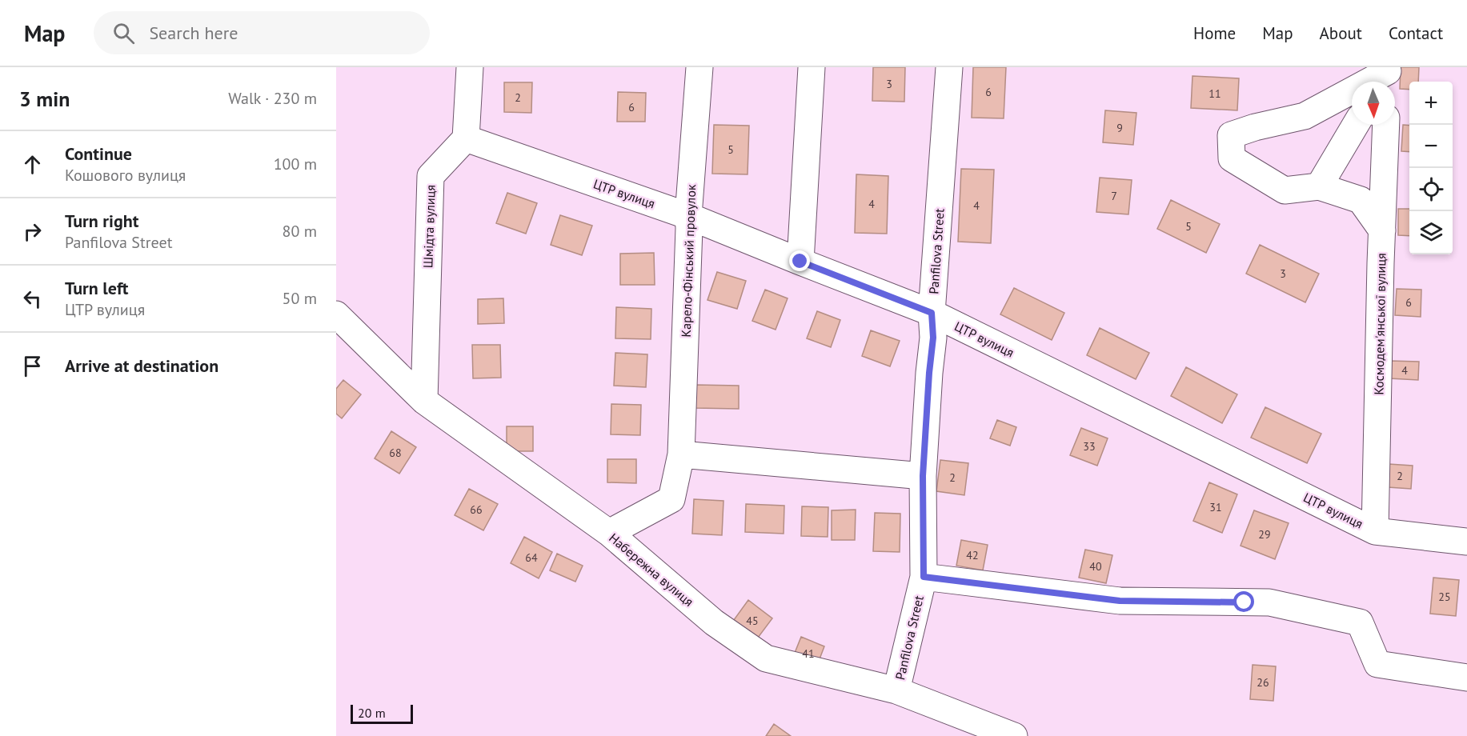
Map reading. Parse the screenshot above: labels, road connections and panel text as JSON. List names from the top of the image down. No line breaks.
{"streets":{"street":["ЦТР вулиця","Шмідта вулиця","Panfilova Street","Карело-Фінський провулок","Космодем'янської вулиця","Набережна вулиця"]},"crossings":[["ЦТР вулиця","Шмідта вулиця"],["ЦТР вулиця","Panfilova Street"],["ЦТР вулиця","Карело-Фінський провулок"],["ЦТР вулиця","Космодем'янської вулиця"],["Шмідта вулиця","Набережна вулиця"],["Panfilova Street","Набережна вулиця"],["Карело-Фінський провулок","Набережна вулиця"]],"house_numbers":["3","6","11","2","6","9","5","7","4","4","5","3","6","4","33","68","2","2","31","66","29","42","64","40","25","45","41","26"],"scale_bar":"20 m","north":"bottom","page":{"header":"Map","search":"Search here","nav":["Home","Map","About","Contact"],"heading":["3 min","Walk · 230 m"],"map_buttons":["+","−"],"list":[["Continue","Кошового вулиця","100 m"],["Turn right","Panfilova Street","80 m"],["Turn left","ЦТР вулиця","50 m"],"Arrive at destination"],"scale":"20 m"}}
